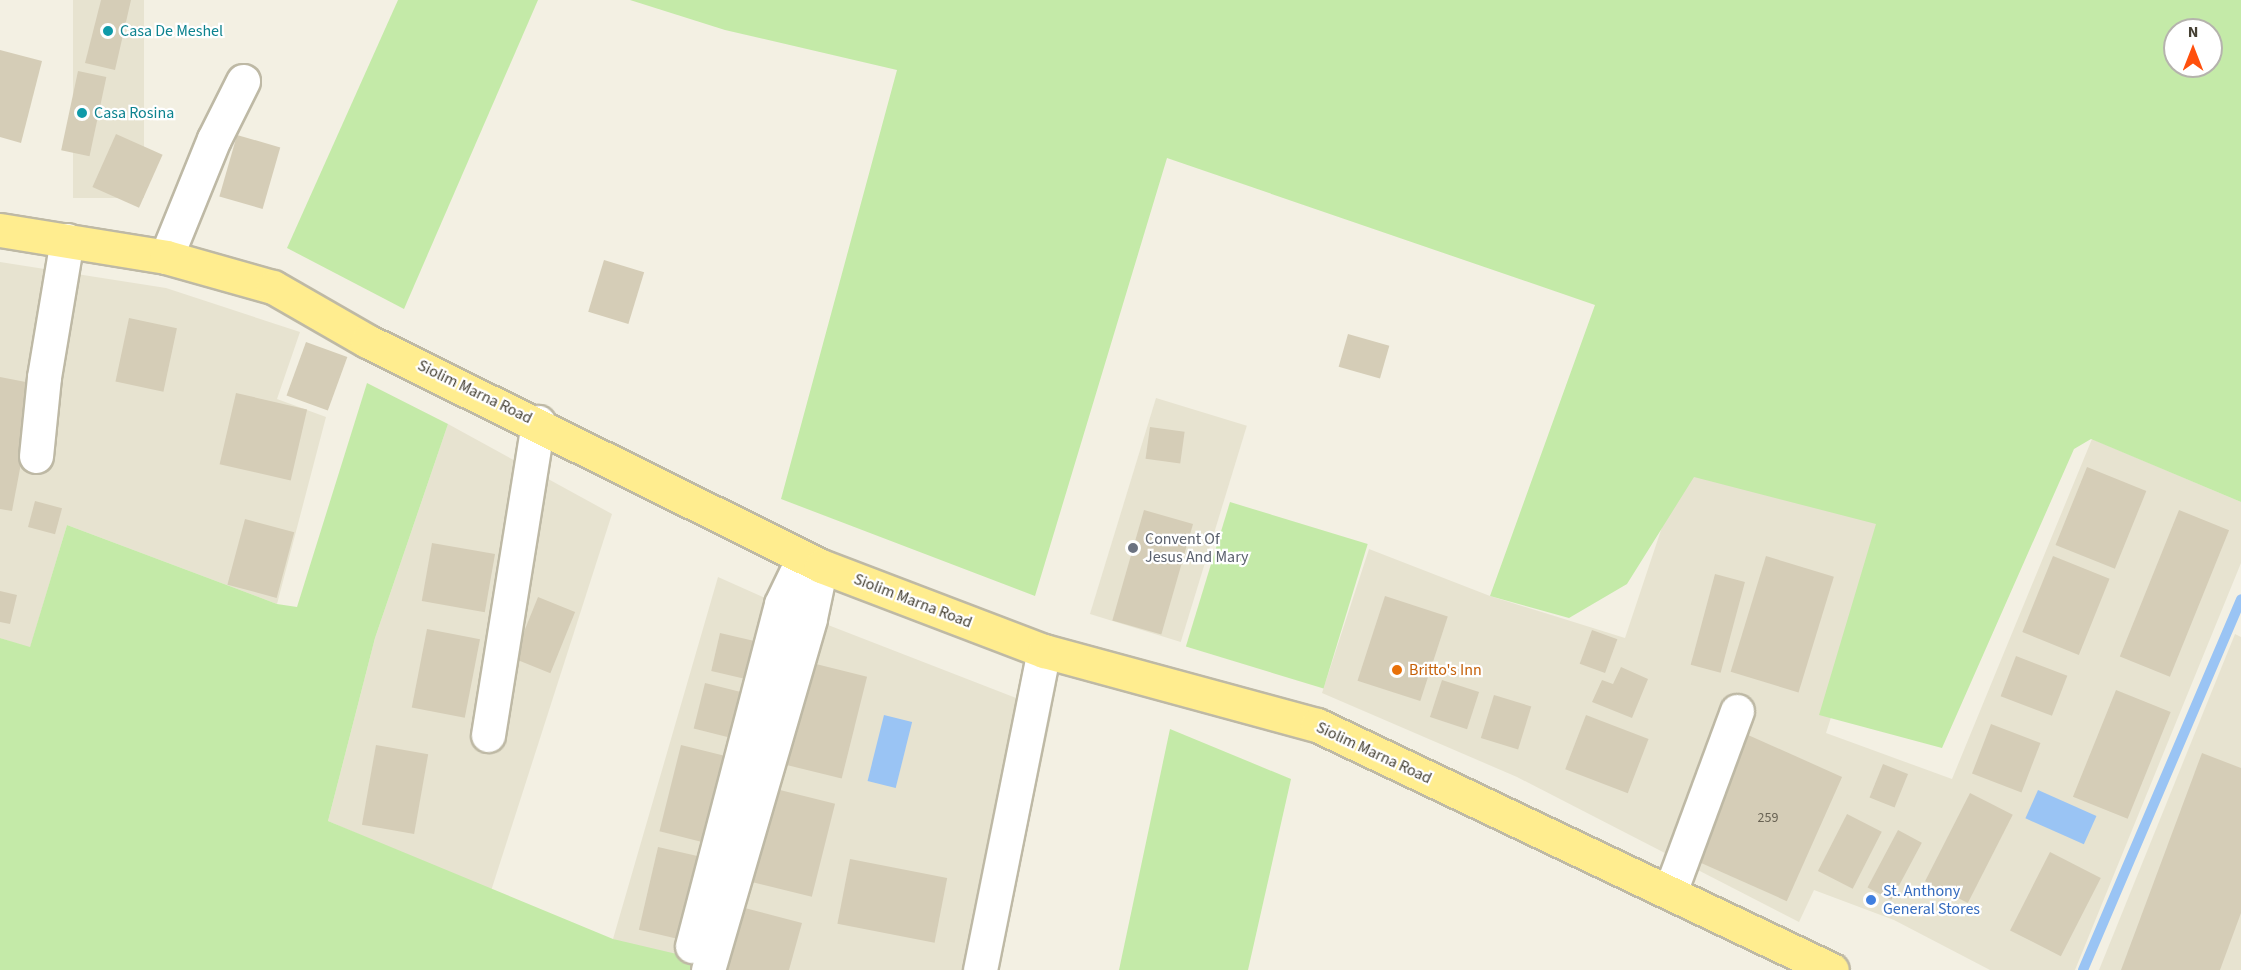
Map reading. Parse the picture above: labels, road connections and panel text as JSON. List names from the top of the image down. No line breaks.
{"streets":{"main road":["Siolim Marna Road"]},"places":["Casa De Meshel","Casa Rosina","Convent Of Jesus And Mary","Britto's Inn","St. Anthony General Stores"],"house_numbers":["259"],"north":"top"}
